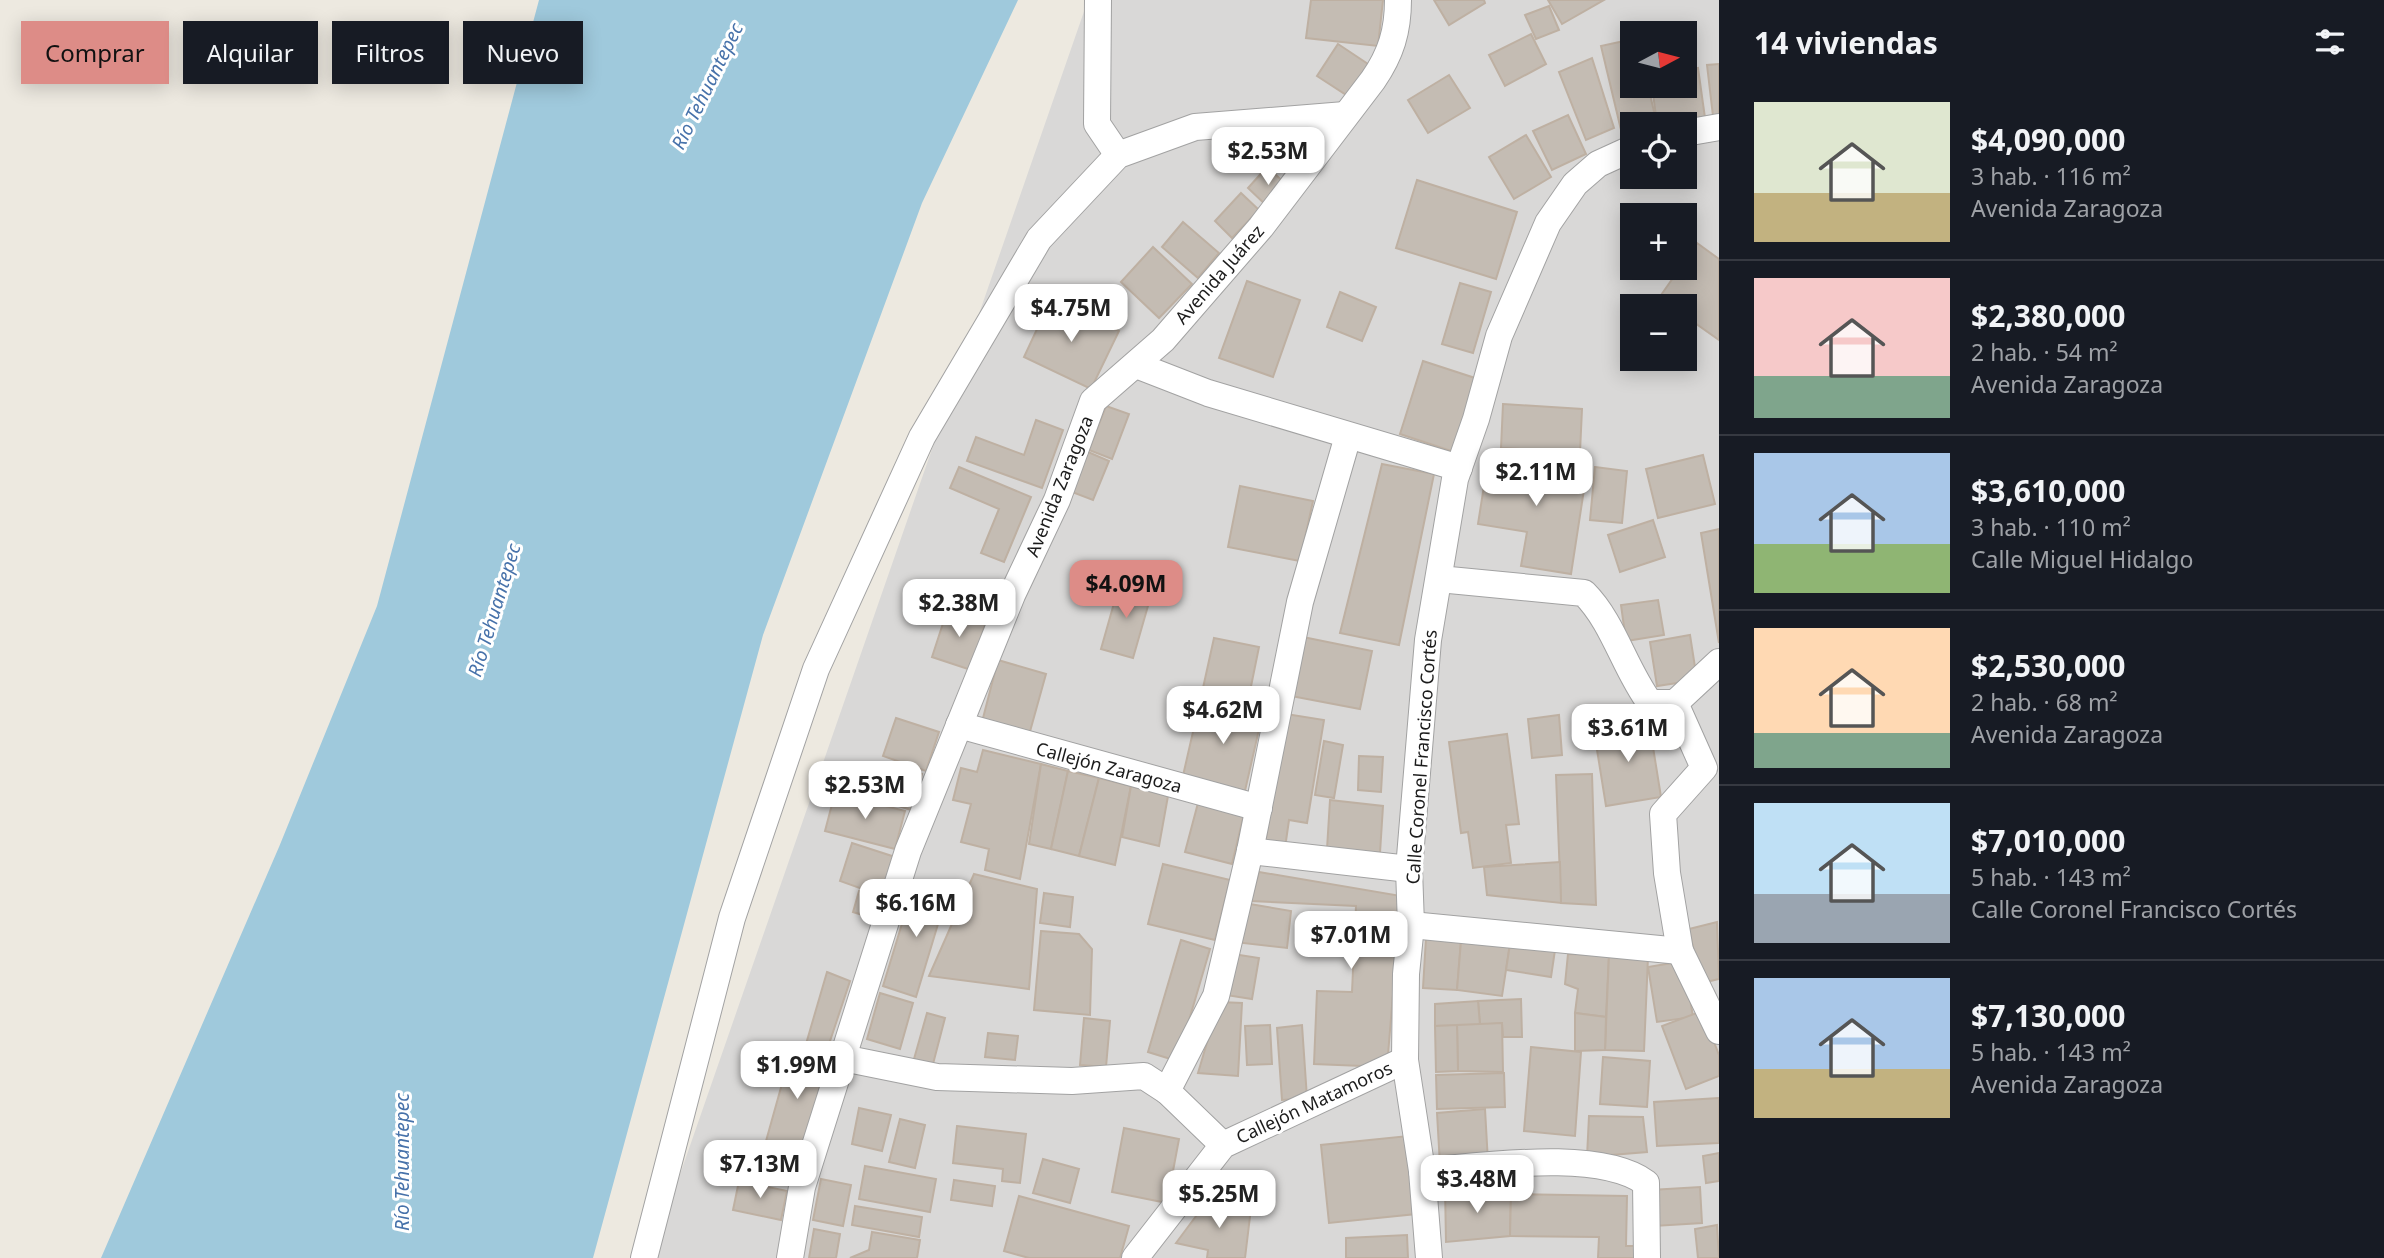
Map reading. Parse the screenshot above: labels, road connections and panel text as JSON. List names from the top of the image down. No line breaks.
{"streets":{"street":["Avenida Juárez","Avenida Zaragoza","Calle Coronel Francisco Cortés","Callejón Zaragoza","Callejón Matamoros"]},"crossings":[["Avenida Juárez","Avenida Zaragoza"],["Avenida Zaragoza","Callejón Zaragoza"],["Calle Coronel Francisco Cortés","Callejón Matamoros"]],"water":["Río Tehuantepec"],"north":"right","page":{"heading":"14 viviendas","map_buttons":["+","−"],"chip":["Comprar","Alquilar","Filtros","Nuevo"],"list":[{"name":"$4,090,000","note":"3 hab. · 116 m² · Avenida Zaragoza"},{"name":"$2,380,000","note":"2 hab. · 54 m² · Avenida Zaragoza"},{"name":"$3,610,000","note":"3 hab. · 110 m² · Calle Miguel Hidalgo"},{"name":"$2,530,000","note":"2 hab. · 68 m² · Avenida Zaragoza"},{"name":"$7,010,000","note":"5 hab. · 143 m² · Calle Coronel Francisco Cortés"},{"name":"$7,130,000","note":"5 hab. · 143 m² · Avenida Zaragoza"}],"price":["$2.53M","$4.75M","$2.11M","$4.09M","$2.38M","$4.62M","$3.61M","$2.53M","$6.16M","$7.01M","$1.99M","$7.13M","$3.48M","$5.25M"]}}
